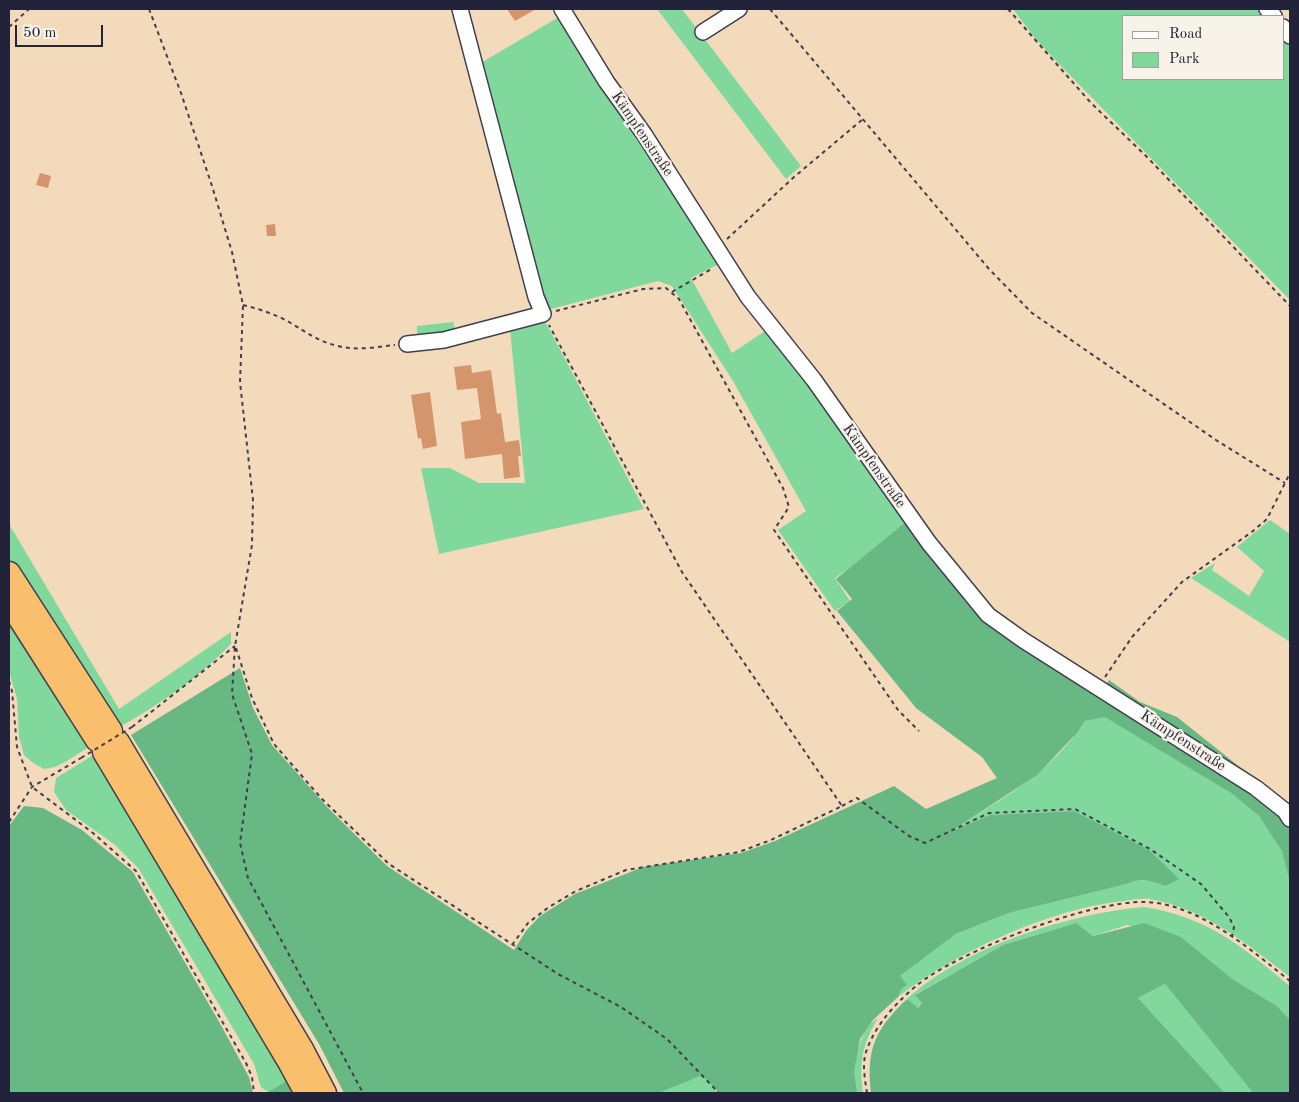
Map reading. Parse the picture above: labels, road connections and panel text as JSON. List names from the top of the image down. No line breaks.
{"streets":{"street":["Kämpfenstraße"]},"legend":["Road","Park"],"scale_bar":"50 m"}
